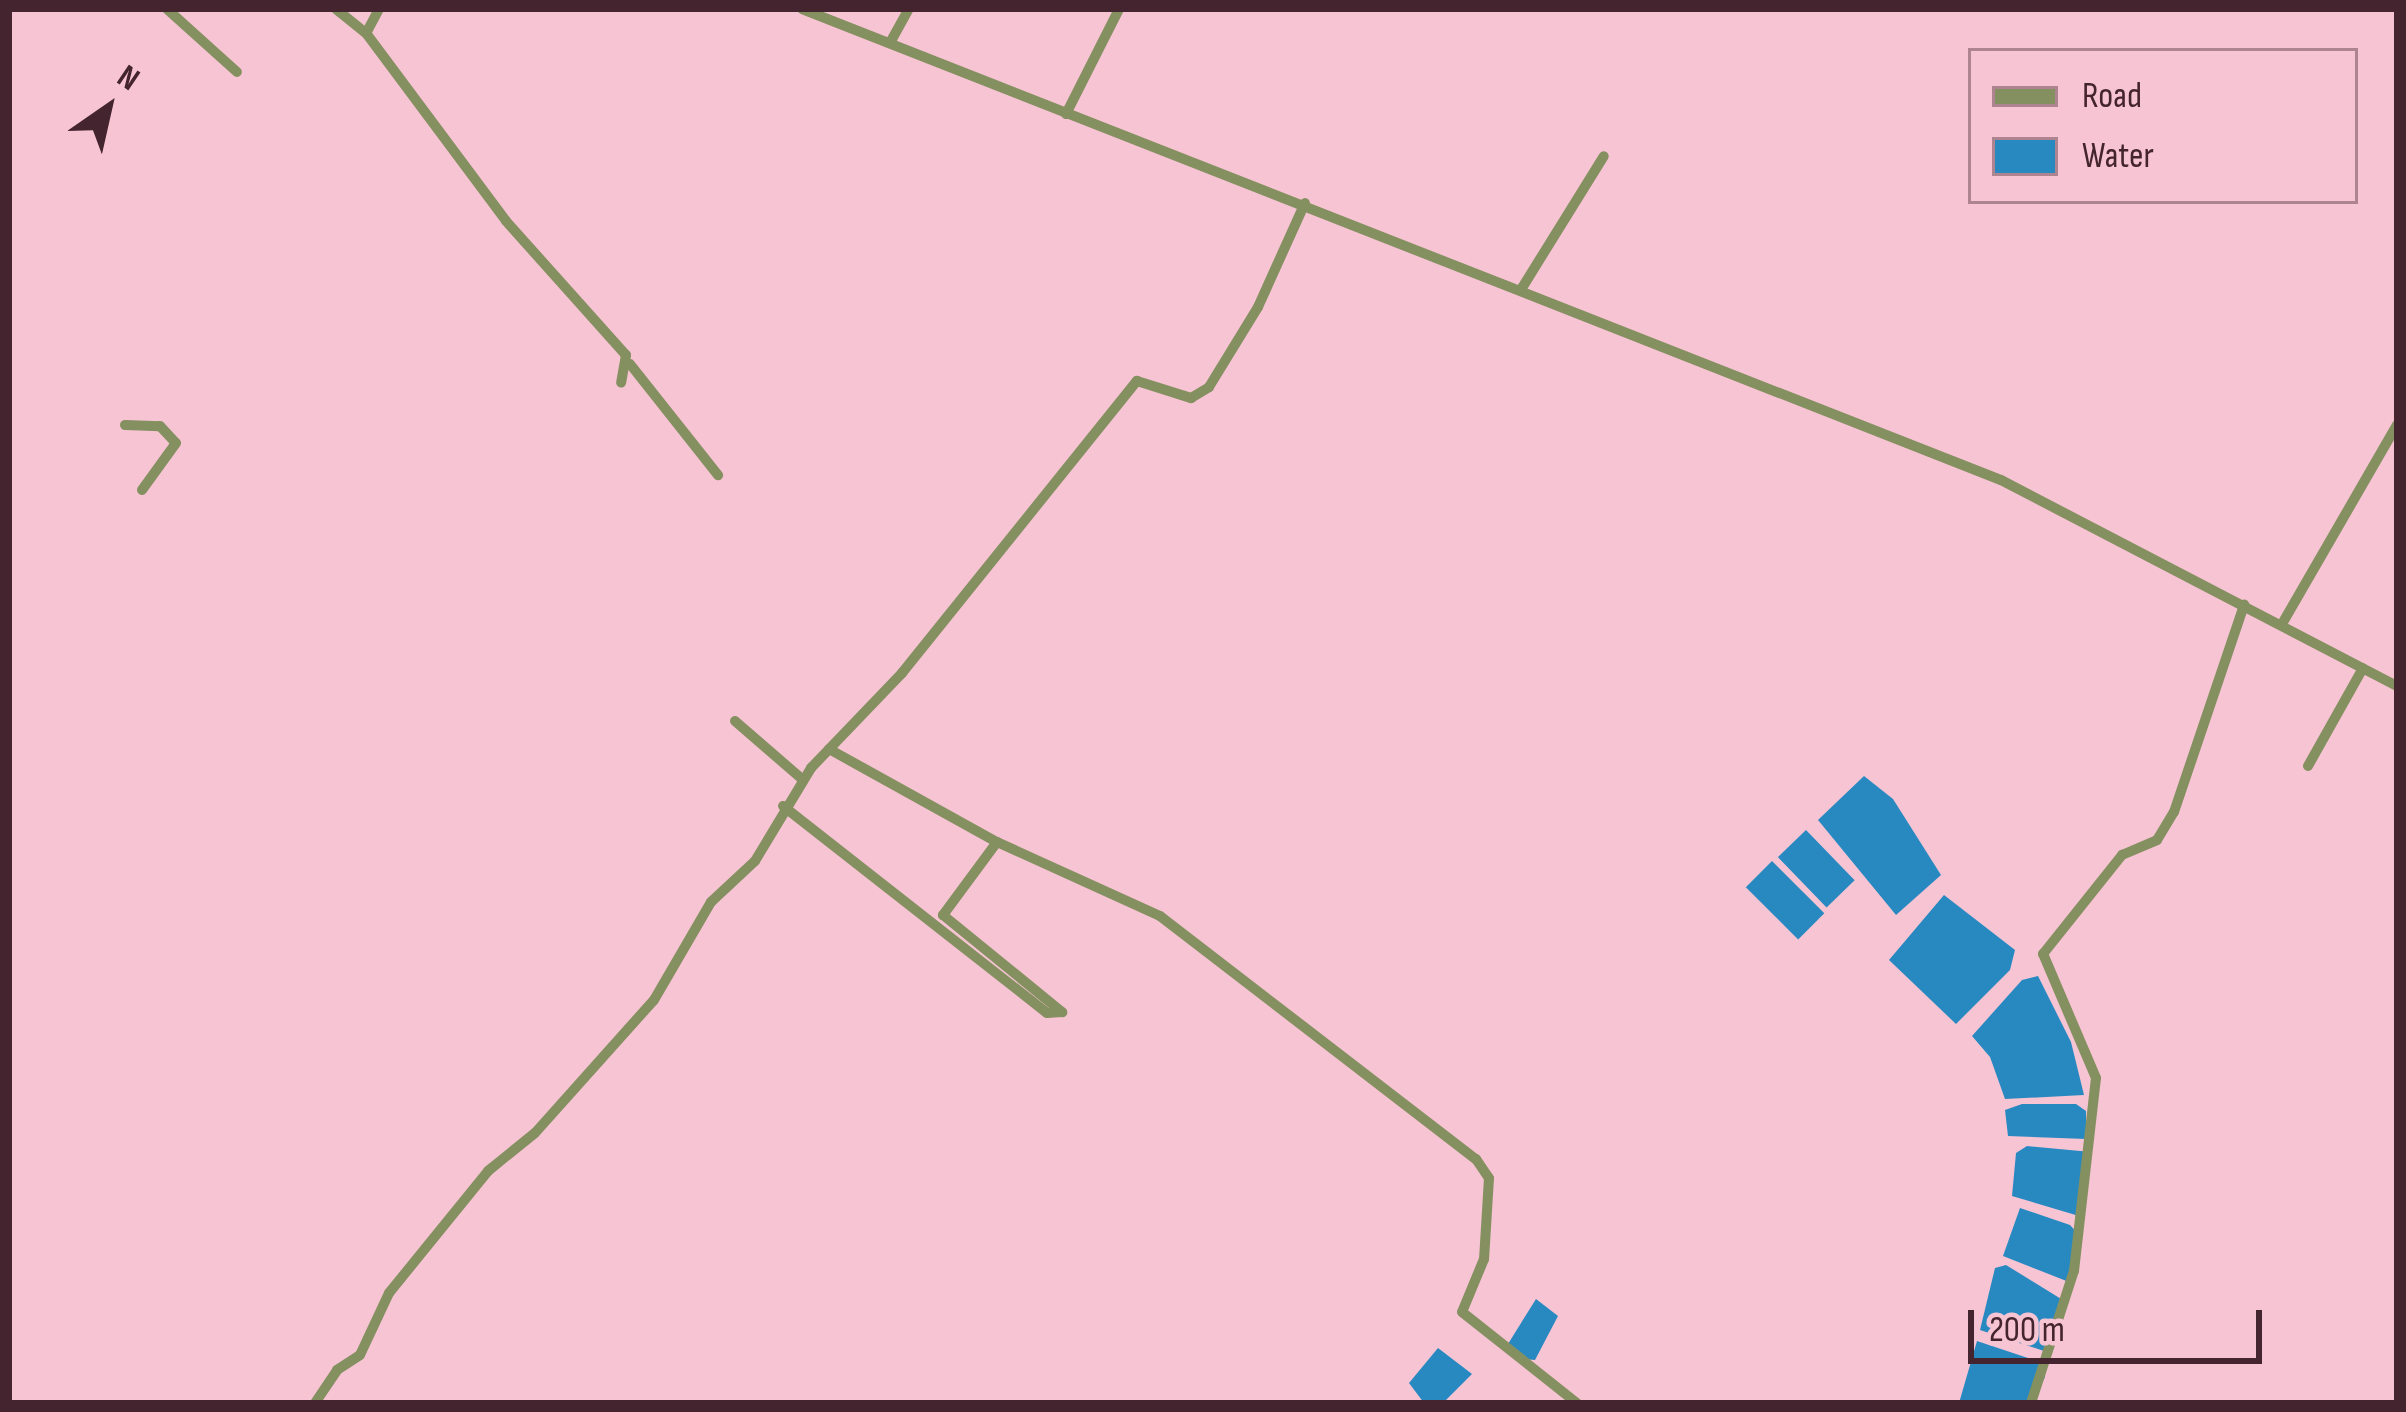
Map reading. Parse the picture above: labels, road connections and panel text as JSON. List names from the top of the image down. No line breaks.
{"legend":["Road","Water"],"scale_bar":"200 m","north":"top right"}
